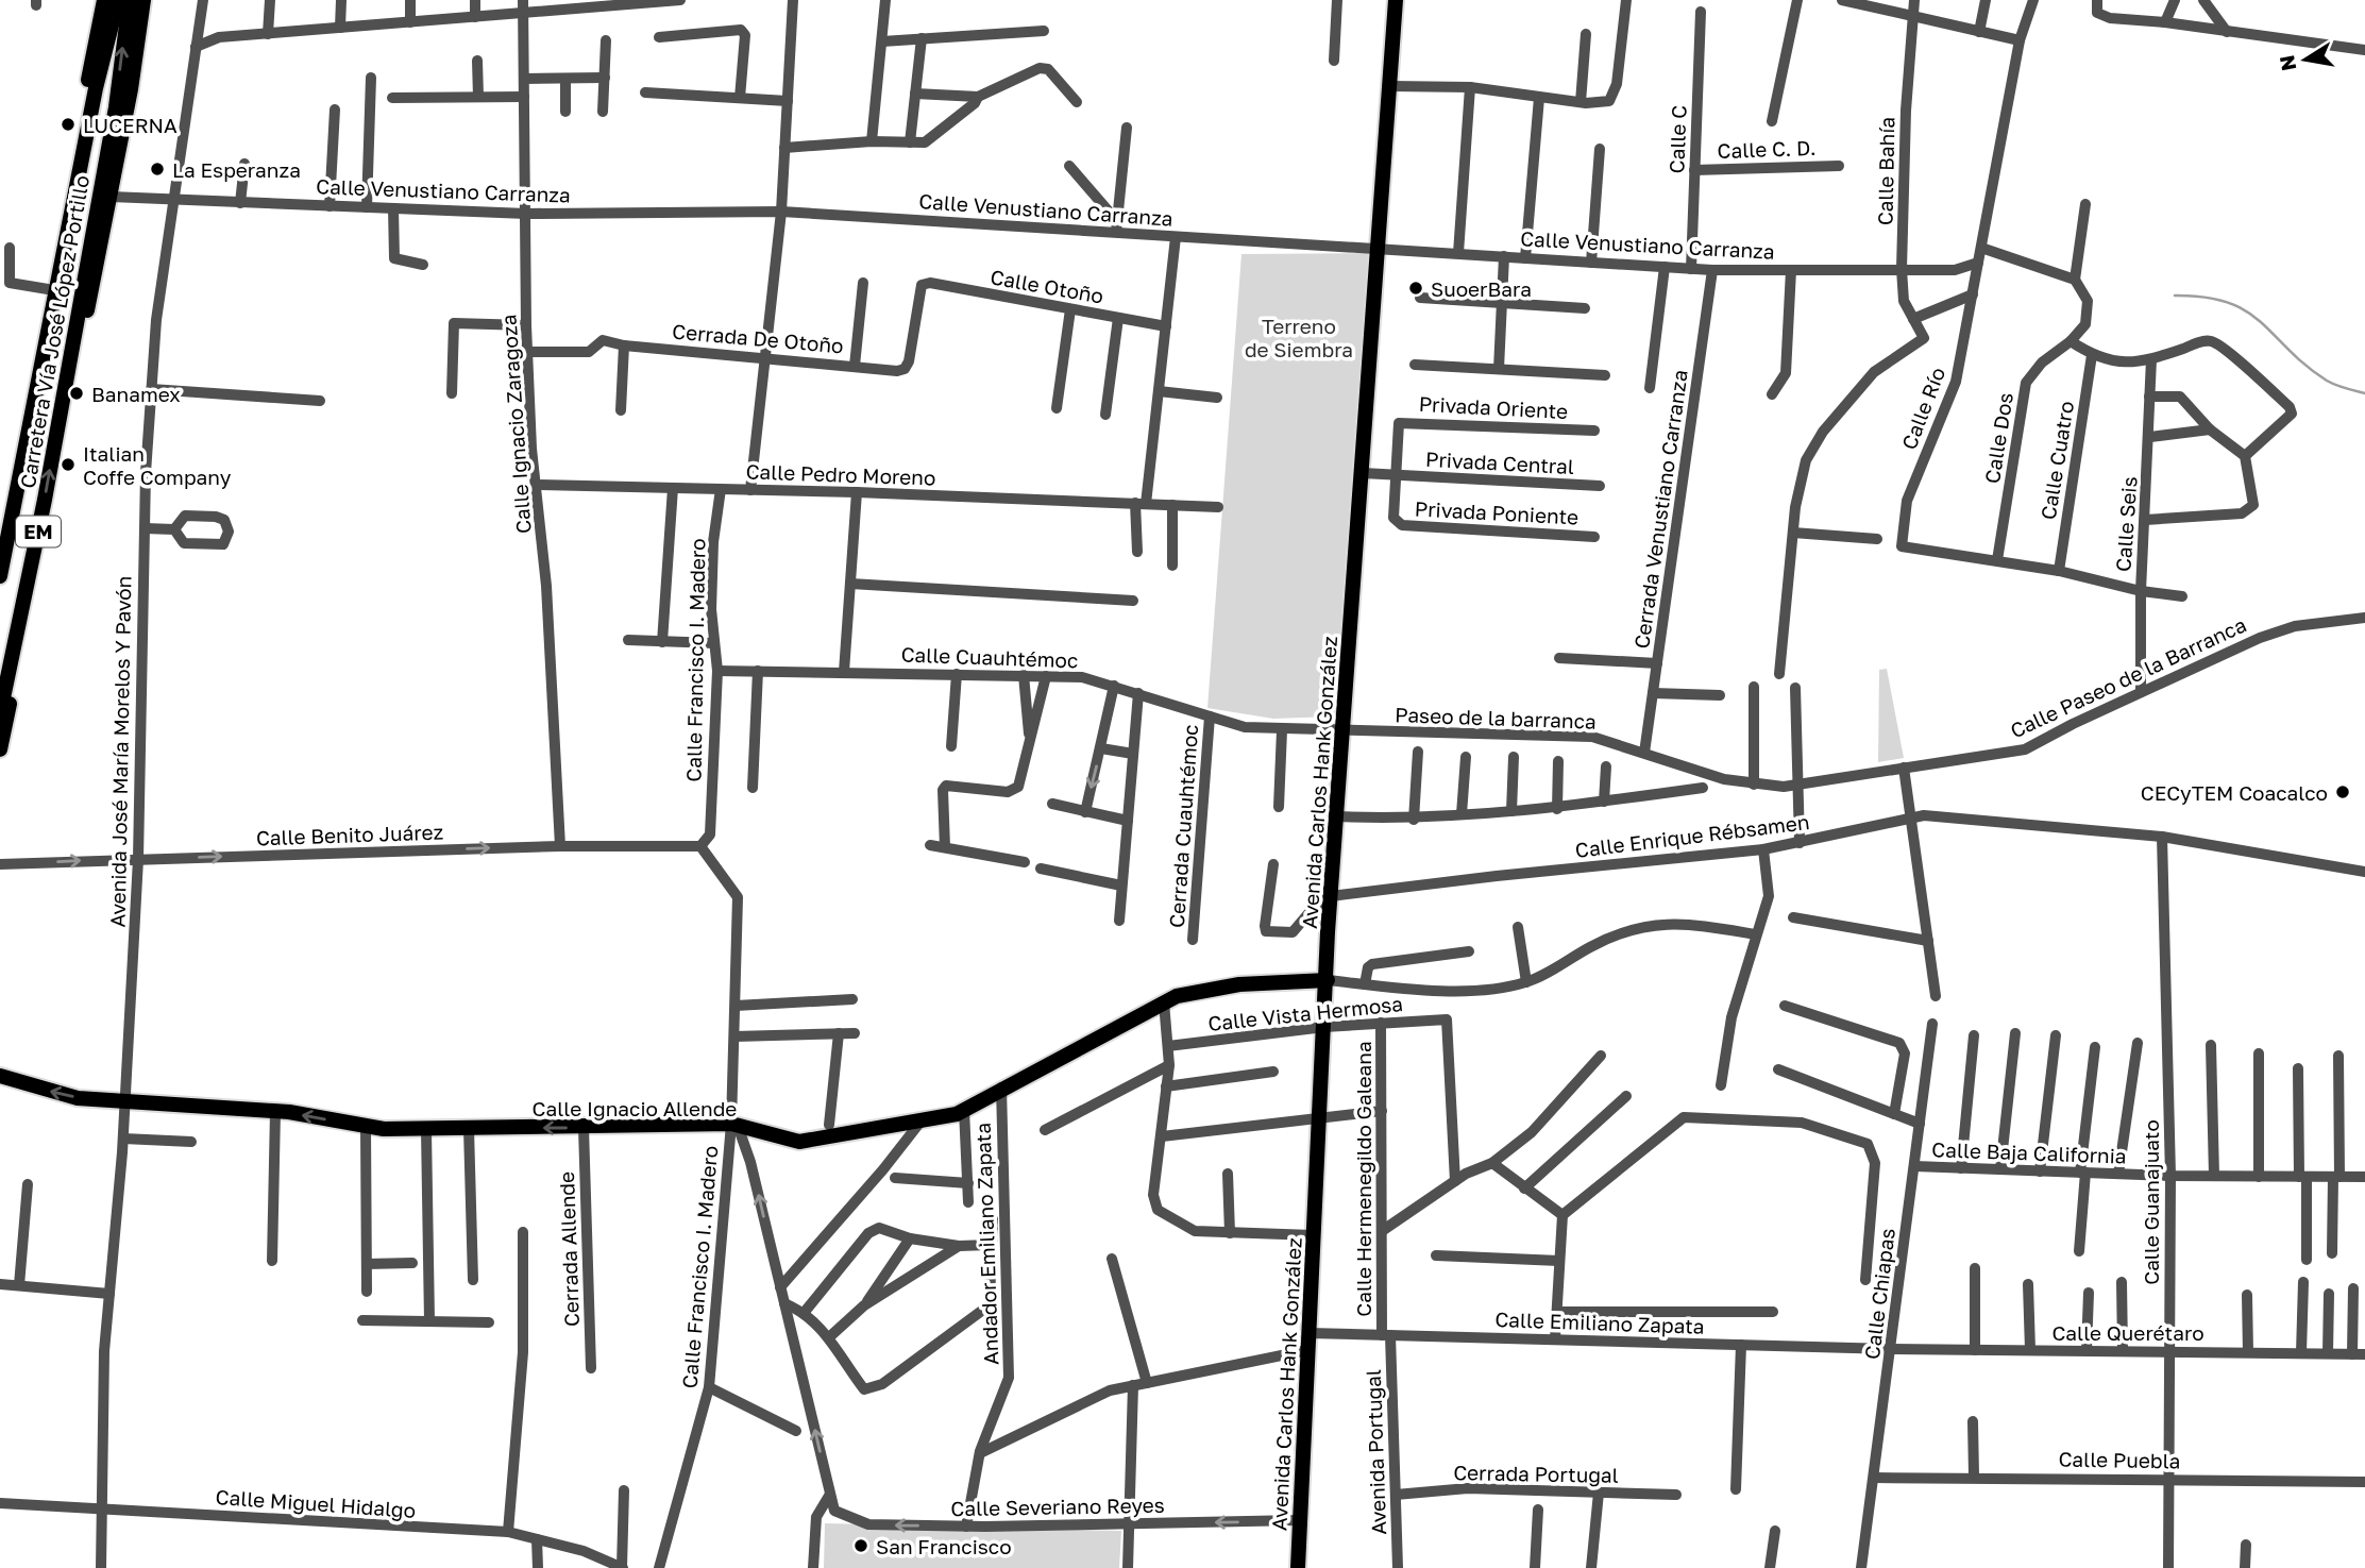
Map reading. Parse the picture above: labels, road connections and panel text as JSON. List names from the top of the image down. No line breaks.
{"streets":{"main road":["Carretera Vía José López Portillo","EM","Avenida Carlos Hank González","Calle Ignacio Allende"],"street":["Calle C","Calle C. D.","Calle Bahía","Calle Venustiano Carranza","Calle Otoño","Cerrada De Otoño","Privada Oriente","Calle Río","Calle Ignacio Zaragoza","Calle Dos","Calle Cuatro","Privada Central","Calle Pedro Moreno","Cerrada Venustiano Carranza","Privada Poniente","Calle Seis","Calle Cuauhtémoc","Calle Francisco I. Madero","Calle Paseo de la Barranca","Paseo de la barranca","Avenida José María Morelos Y Pavón","Cerrada Cuauhtémoc","Calle Benito Juárez","Calle Enrique Rébsamen","Calle Vista Hermosa","Calle Baja California","Calle Hermenegildo Galeana","Calle Guanajuato","Andador Emiliano Zapata","Cerrada Allende","Calle Chiapas","Calle Emiliano Zapata","Calle Querétaro","Avenida Portugal","Calle Puebla","Cerrada Portugal","Calle Miguel Hidalgo","Calle Severiano Reyes"]},"crossings":[["Calle C","Calle C. D."],["Calle C","Calle Venustiano Carranza"],["Calle Bahía","Calle Venustiano Carranza"],["Calle Venustiano Carranza","Calle Río"],["Calle Venustiano Carranza","Calle Ignacio Zaragoza"],["Calle Venustiano Carranza","Cerrada Venustiano Carranza"],["Calle Venustiano Carranza","Avenida José María Morelos Y Pavón"],["Calle Venustiano Carranza","Avenida Carlos Hank González"],["Calle Otoño","Cerrada De Otoño"],["Cerrada De Otoño","Calle Ignacio Zaragoza"],["Privada Oriente","Privada Central"],["Calle Río","Calle Dos"],["Calle Río","Calle Cuatro"],["Calle Río","Calle Seis"],["Calle Ignacio Zaragoza","Calle Pedro Moreno"],["Calle Ignacio Zaragoza","Calle Benito Juárez"],["Privada Central","Privada Poniente"],["Privada Central","Avenida Carlos Hank González"],["Calle Pedro Moreno","Calle Francisco I. Madero"],["Cerrada Venustiano Carranza","Calle Paseo de la Barranca"],["Cerrada Venustiano Carranza","Paseo de la barranca"],["Calle Seis","Calle Paseo de la Barranca"],["Calle Cuauhtémoc","Calle Francisco I. Madero"],["Calle Cuauhtémoc","Paseo de la barranca"],["Calle Cuauhtémoc","Avenida Carlos Hank González"],["Calle Cuauhtémoc","Cerrada Cuauhtémoc"],["Calle Francisco I. Madero","Calle Benito Juárez"],["Calle Francisco I. Madero","Calle Ignacio Allende"],["Calle Paseo de la Barranca","Paseo de la barranca"],["Paseo de la barranca","Avenida Carlos Hank González"],["Avenida José María Morelos Y Pavón","Calle Benito Juárez"],["Avenida José María Morelos Y Pavón","Calle Ignacio Allende"],["Avenida José María Morelos Y Pavón","Calle Miguel Hidalgo"],["Avenida Carlos Hank González","Calle Enrique Rébsamen"],["Avenida Carlos Hank González","Calle Vista Hermosa"],["Avenida Carlos Hank González","Calle Ignacio Allende"],["Avenida Carlos Hank González","Calle Emiliano Zapata"],["Avenida Carlos Hank González","Calle Severiano Reyes"],["Calle Enrique Rébsamen","Calle Guanajuato"],["Calle Vista Hermosa","Calle Hermenegildo Galeana"],["Calle Ignacio Allende","Andador Emiliano Zapata"],["Calle Ignacio Allende","Cerrada Allende"],["Calle Baja California","Calle Guanajuato"],["Calle Baja California","Calle Chiapas"],["Calle Hermenegildo Galeana","Calle Emiliano Zapata"],["Calle Hermenegildo Galeana","Avenida Portugal"],["Calle Guanajuato","Calle Querétaro"],["Calle Guanajuato","Calle Puebla"],["Andador Emiliano Zapata","Calle Severiano Reyes"],["Calle Chiapas","Calle Emiliano Zapata"],["Calle Chiapas","Calle Querétaro"],["Calle Chiapas","Calle Puebla"],["Calle Emiliano Zapata","Calle Querétaro"],["Calle Emiliano Zapata","Avenida Portugal"],["Avenida Portugal","Cerrada Portugal"]],"one_way":["Calle Benito Juárez","Calle Severiano Reyes"],"parks":["Terreno de Siembra"],"places":["LUCERNA","La Esperanza","SuoerBara","Banamex","Italian Coffe Company","CECyTEM Coacalco","San Francisco"],"north":"left"}
